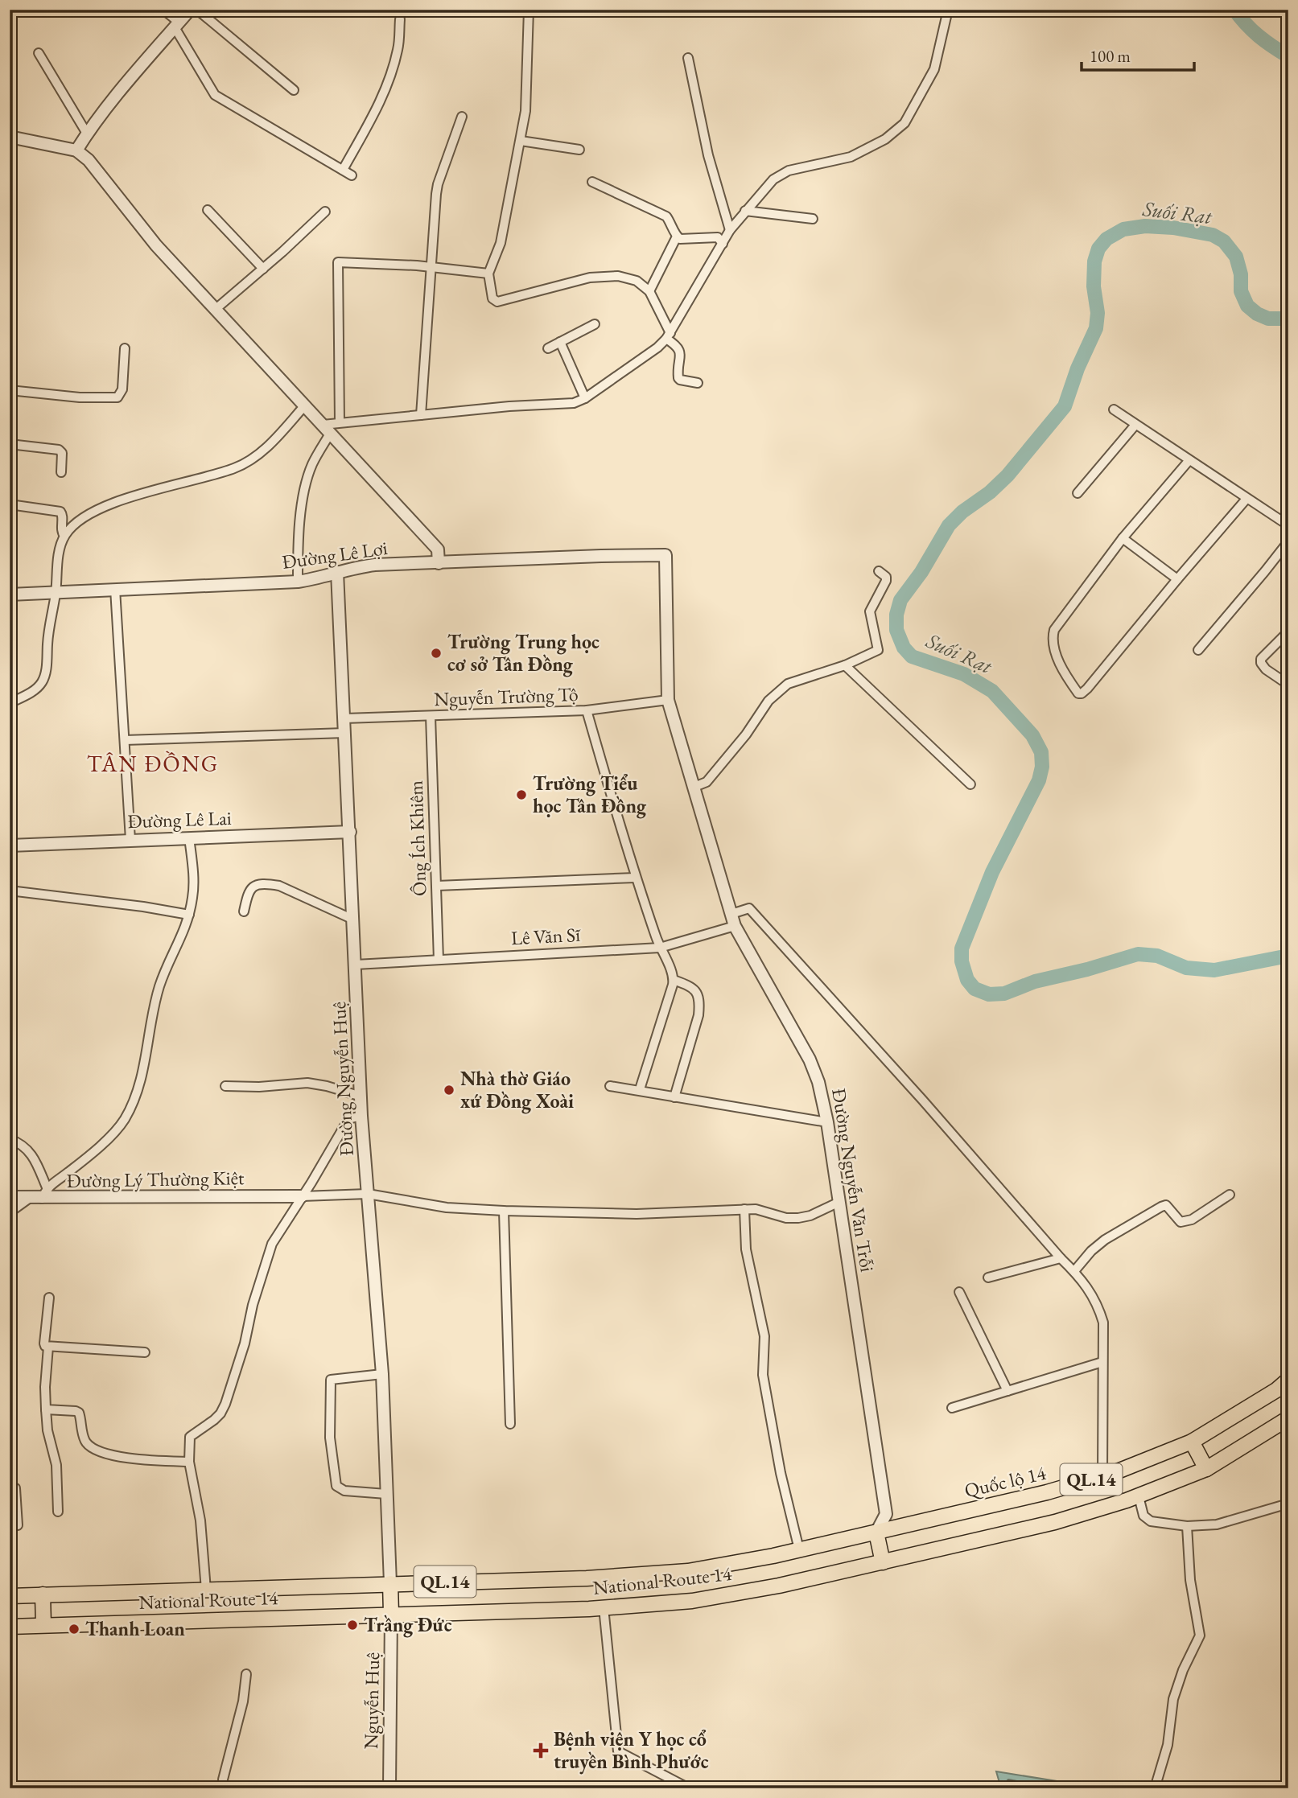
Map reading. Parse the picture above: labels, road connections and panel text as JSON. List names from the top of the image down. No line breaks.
{"streets":{"highway":["QL.14","Quốc lộ 14","National Route 14"],"street":["Đường Lê Lợi","Nguyễn Trường Tộ","Đường Lê Lai","Ông Ích Khiêm","Lê Văn Sĩ","Đường Nguyễn Huệ","Đường Lý Thường Kiệt","Đường Nguyễn Văn Trỗi","Nguyễn Huệ"]},"crossings":[["Đường Lê Lợi","Đường Nguyễn Huệ"],["Đường Lê Lợi","Đường Nguyễn Văn Trỗi"],["Nguyễn Trường Tộ","Ông Ích Khiêm"],["Nguyễn Trường Tộ","Đường Nguyễn Huệ"],["Nguyễn Trường Tộ","Đường Nguyễn Văn Trỗi"],["Đường Lê Lai","Đường Nguyễn Huệ"],["Ông Ích Khiêm","Lê Văn Sĩ"],["Lê Văn Sĩ","Đường Nguyễn Huệ"],["Lê Văn Sĩ","Đường Nguyễn Văn Trỗi"],["Đường Nguyễn Huệ","National Route 14"],["Đường Nguyễn Văn Trỗi","Quốc lộ 14"],["Đường Nguyễn Văn Trỗi","National Route 14"],["Quốc lộ 14","National Route 14"],["National Route 14","Nguyễn Huệ"]],"districts":["TÂN ĐỒNG"],"water":["Suối Rạt"],"places":{"other":["Trường Trung học cơ sở Tân Đồng","Trường Tiểu học Tân Đồng","Nhà thờ Giáo xứ Đồng Xoài","Trầng Đức","Thanh Loan"],"health":["Bệnh viện Y học cổ truyền Bình Phước"]},"scale_bar":"100 m"}
